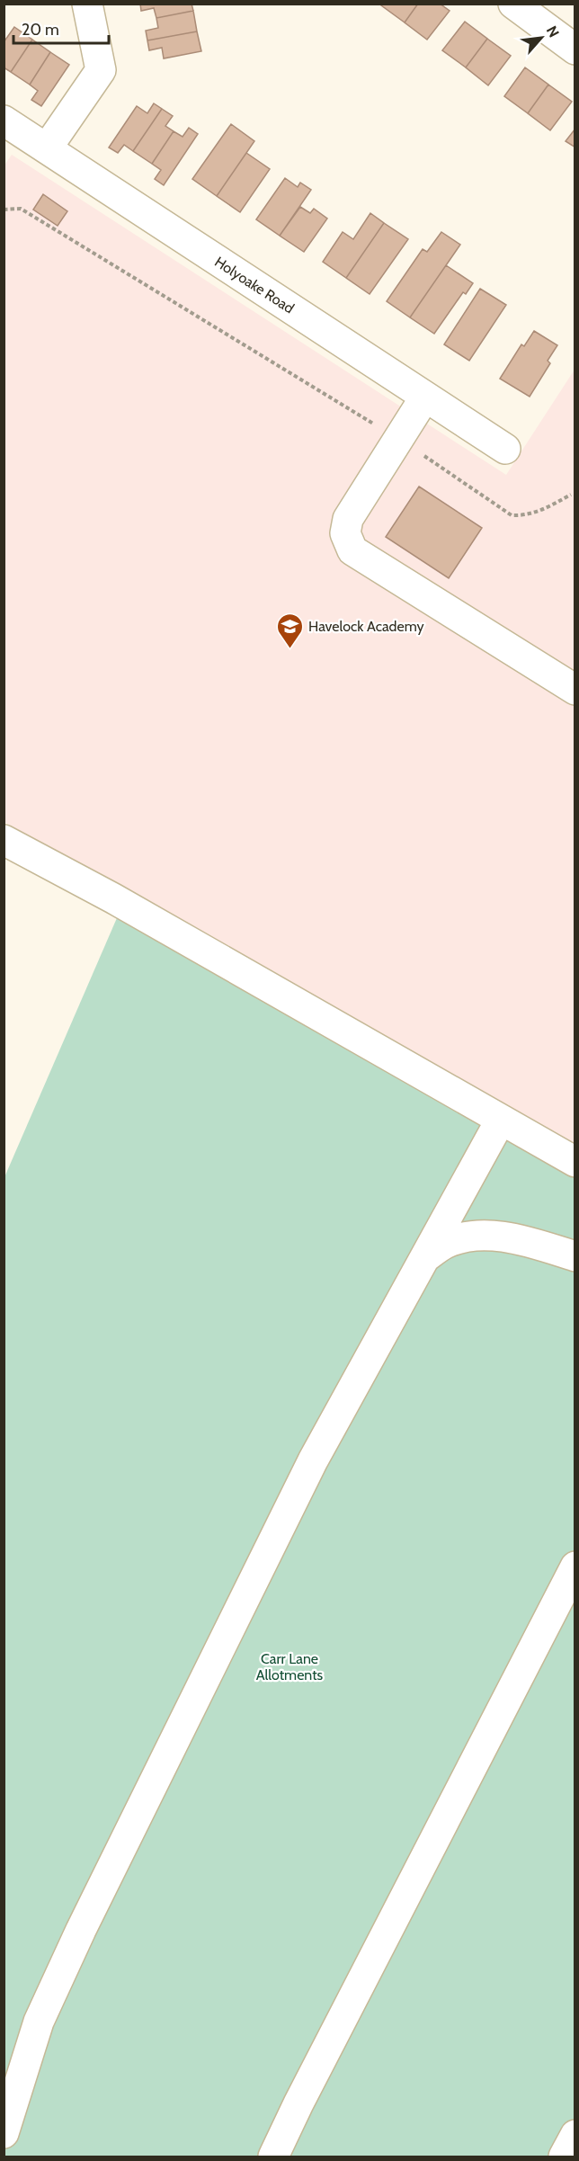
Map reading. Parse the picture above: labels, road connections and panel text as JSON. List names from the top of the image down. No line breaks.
{"streets":{"street":["Holyoake Road"]},"parks":["Carr Lane Allotments"],"places":{"school or university":["Havelock Academy"]},"scale_bar":"20 m","north":"top right"}
